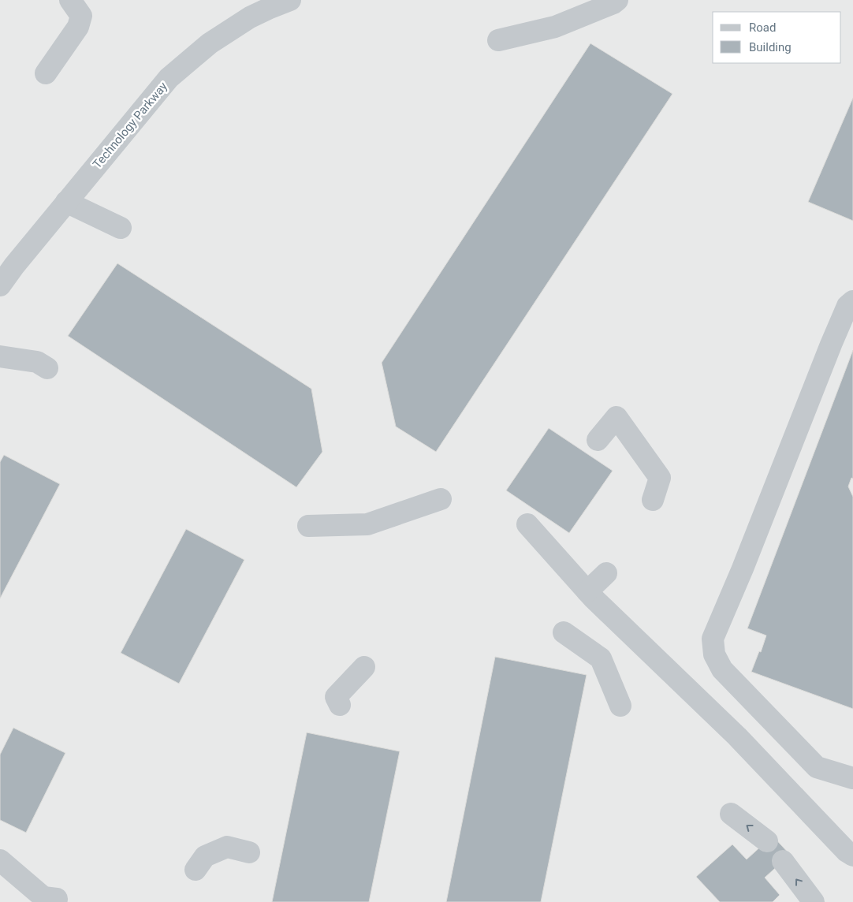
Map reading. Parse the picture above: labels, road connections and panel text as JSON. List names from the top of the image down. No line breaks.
{"streets":{"street":["Technology Parkway"]},"legend":["Road","Building"]}
